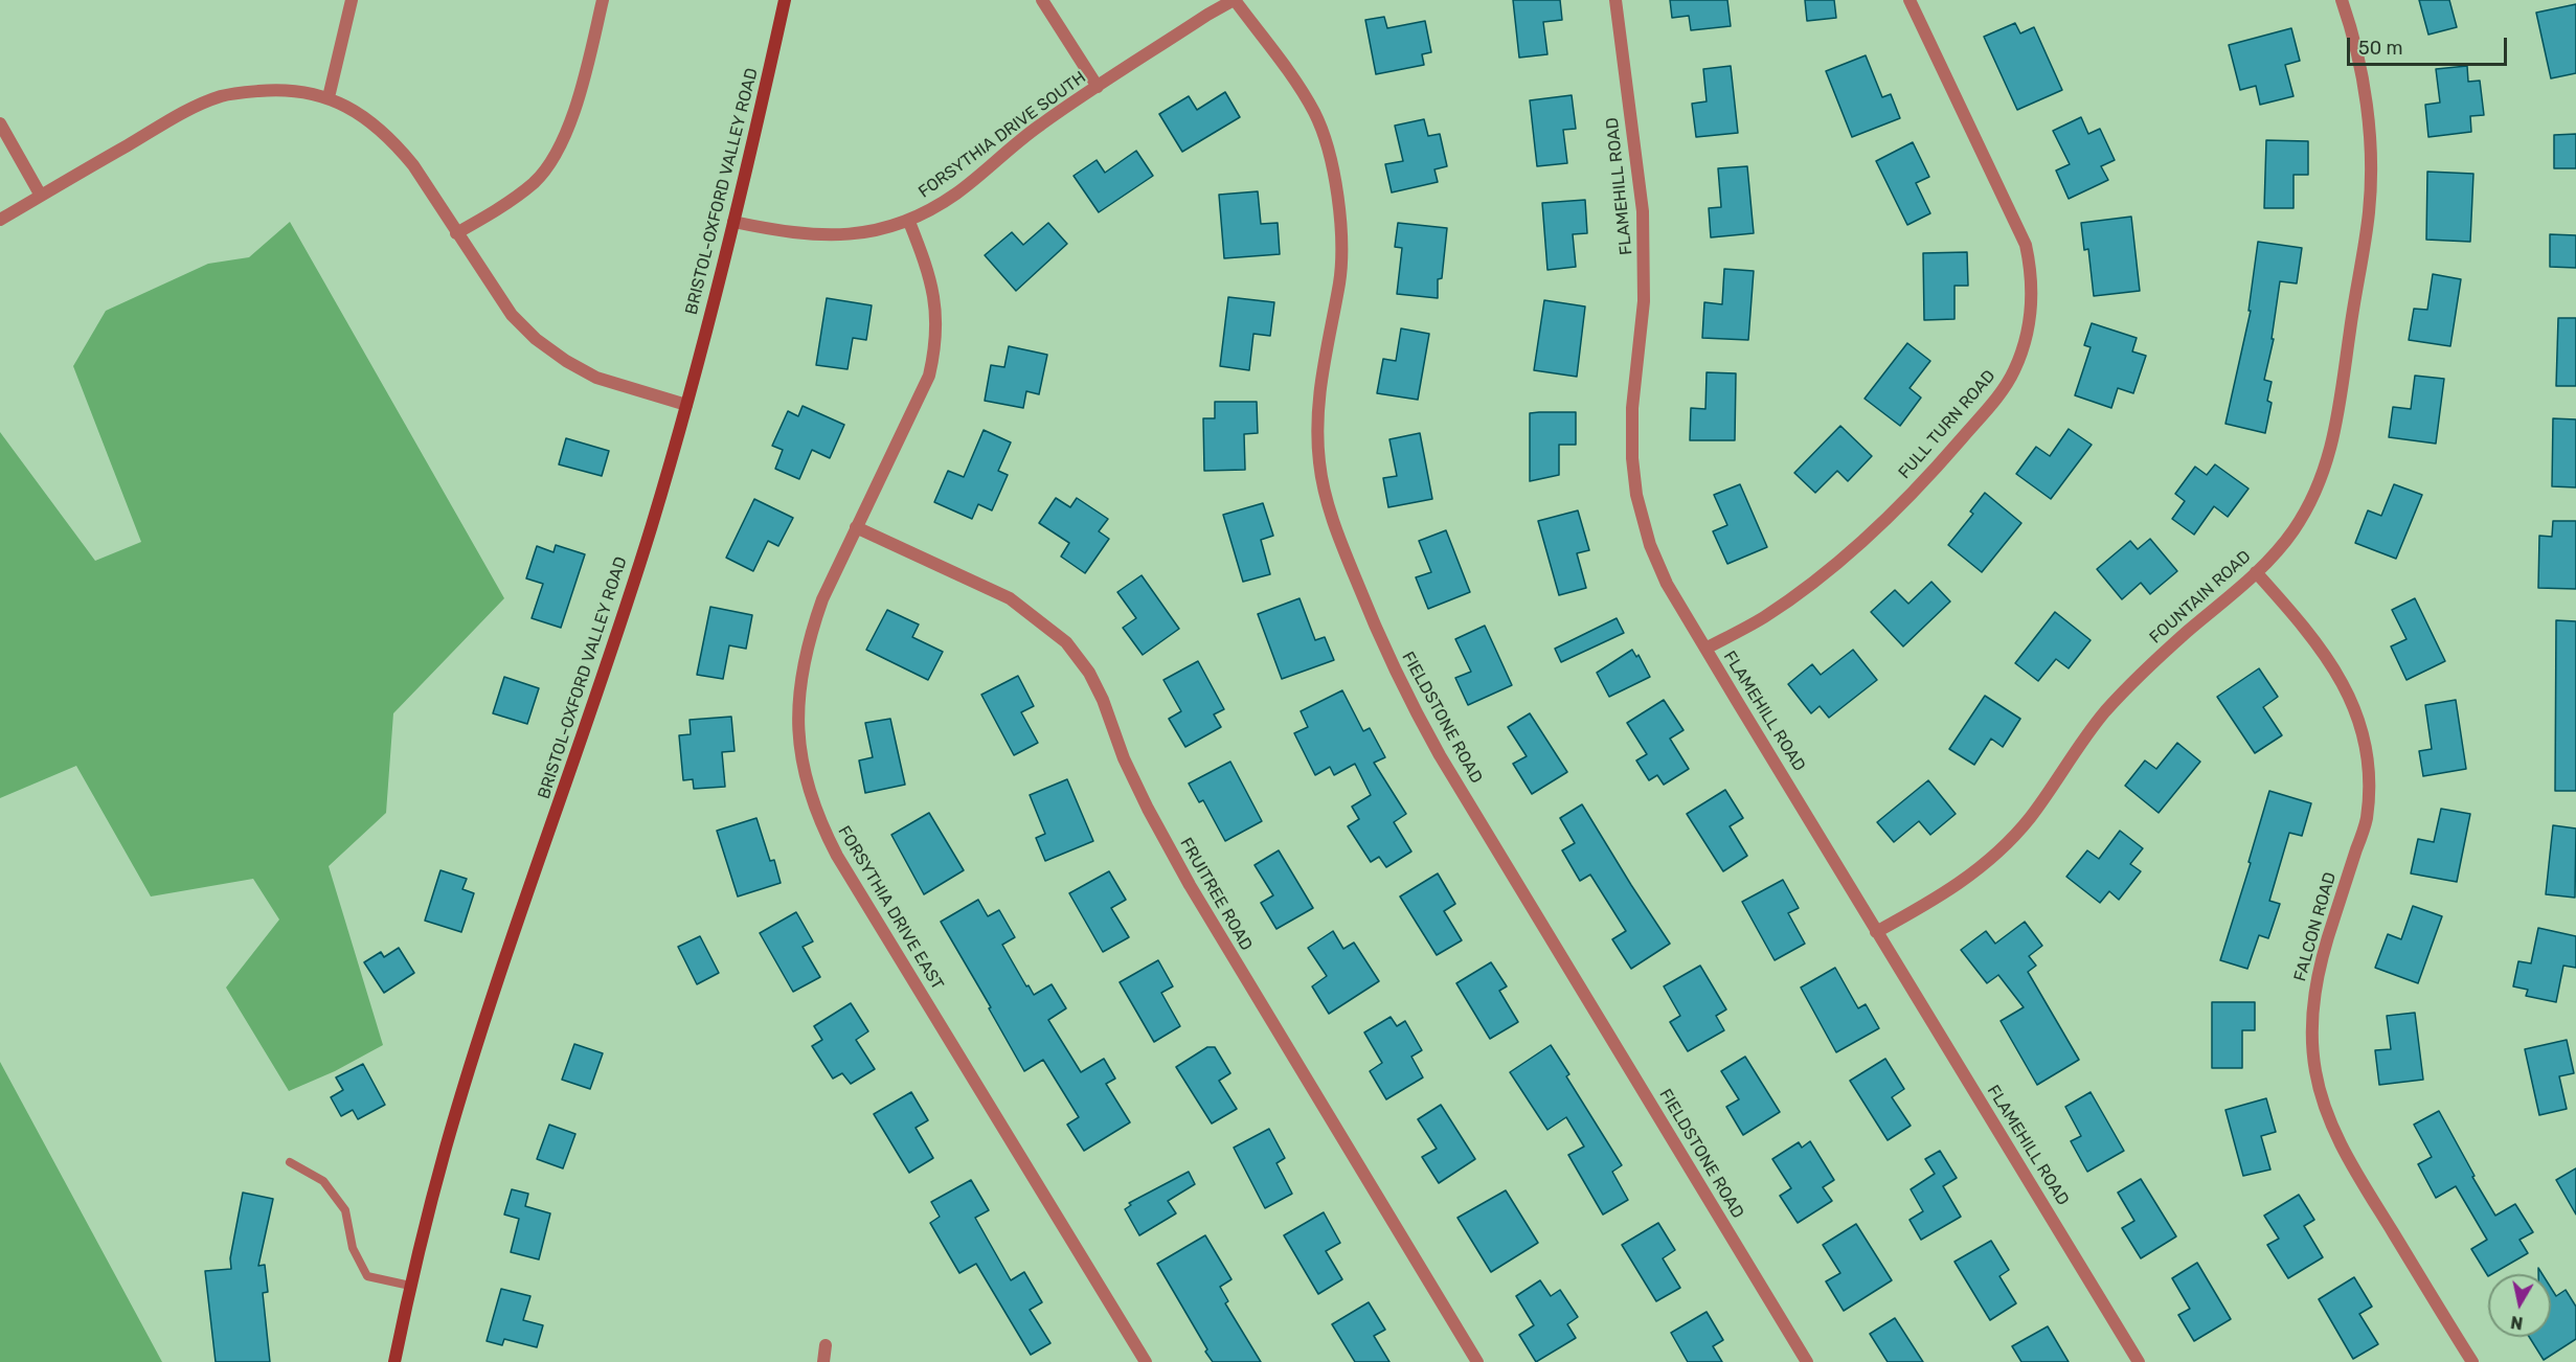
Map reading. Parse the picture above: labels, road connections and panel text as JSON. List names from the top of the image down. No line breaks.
{"streets":{"main road":["BRISTOL-OXFORD VALLEY ROAD"],"street":["FORSYTHIA DRIVE SOUTH","FLAMEHILL ROAD","FULL TURN ROAD","FOUNTAIN ROAD","FIELDSTONE ROAD","FRUITREE ROAD","FORSYTHIA DRIVE EAST","FALCON ROAD"]},"crossings":[["FORSYTHIA DRIVE SOUTH","BRISTOL-OXFORD VALLEY ROAD"],["FORSYTHIA DRIVE SOUTH","FIELDSTONE ROAD"],["FORSYTHIA DRIVE SOUTH","FORSYTHIA DRIVE EAST"],["FLAMEHILL ROAD","FULL TURN ROAD"],["FLAMEHILL ROAD","FOUNTAIN ROAD"],["FOUNTAIN ROAD","FALCON ROAD"],["FRUITREE ROAD","FORSYTHIA DRIVE EAST"]],"scale_bar":"50 m","north":"bottom"}
